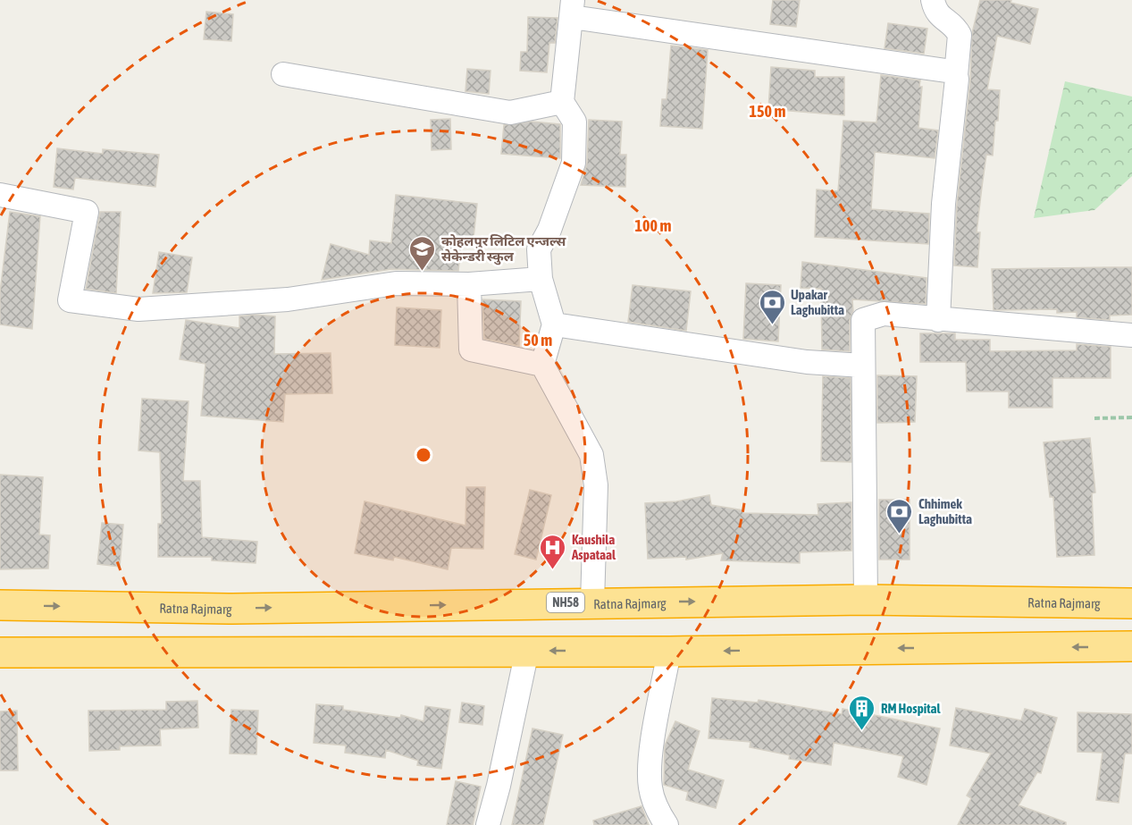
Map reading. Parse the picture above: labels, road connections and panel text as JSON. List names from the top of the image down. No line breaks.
{"streets":{"highway":["Ratna Rajmarg","NH58"]},"places":{"school or university":["कोहलपुर लिटिल एन्जल्स सेकेन्डरी स्कुल"],"bank":["Upakar Laghubitta","Chhimek Laghubitta"],"hospital":["Kaushila Aspataal"],"building":["RM Hospital"]},"rings":["150 m","100 m","50 m"]}
